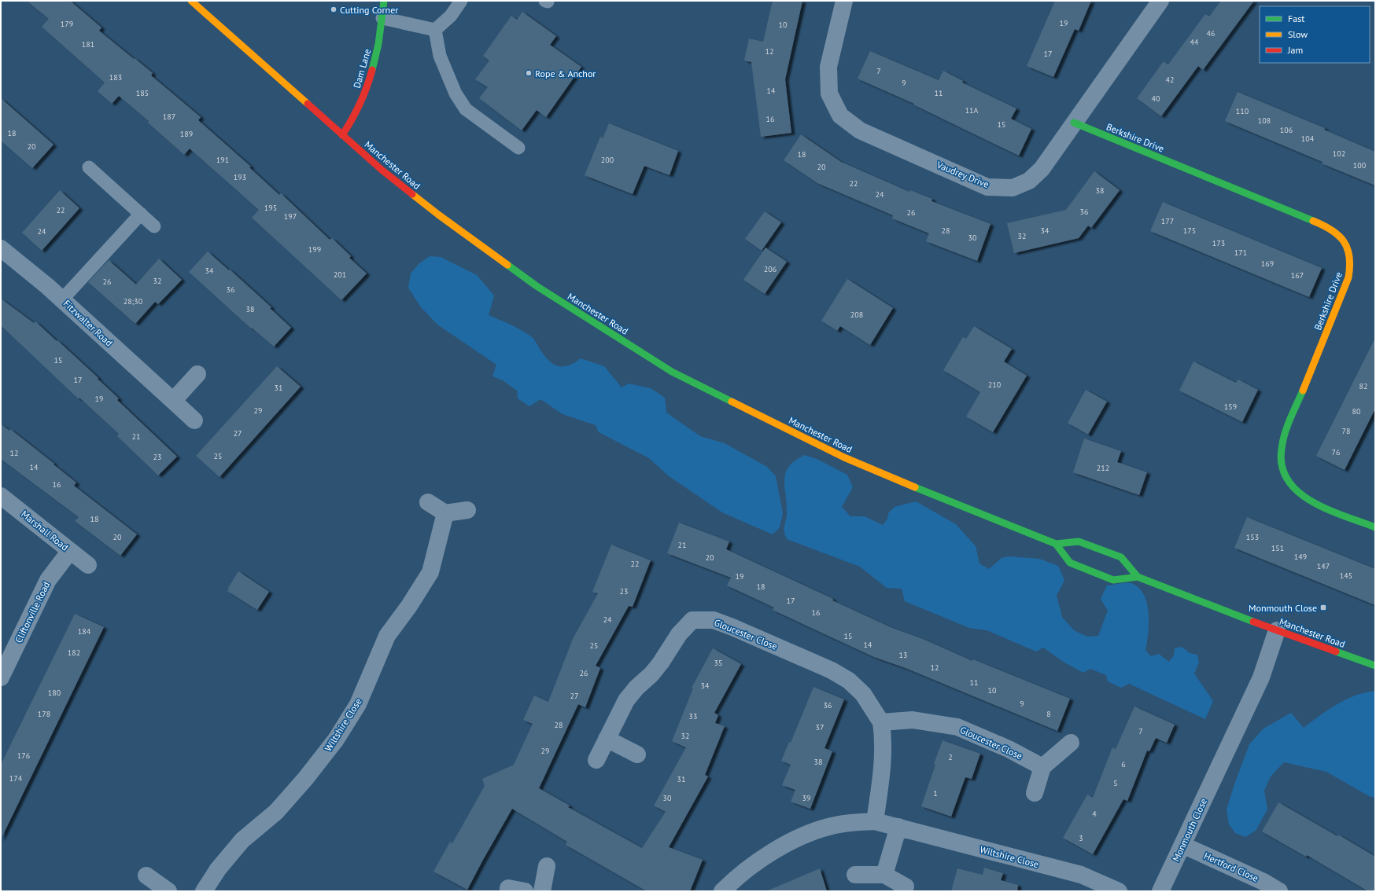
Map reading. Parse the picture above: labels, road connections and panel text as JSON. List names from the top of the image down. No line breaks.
{"streets":{"main road":["Dam Lane","Berkshire Drive","Manchester Road"],"street":["Vaudrey Drive","Fitzwalter Road","Marshall Road","Cliftonville Road","Gloucester Close","Wiltshire Close","Monmouth Close","Hertford Close"]},"crossings":[["Dam Lane","Manchester Road"],["Berkshire Drive","Vaudrey Drive"],["Manchester Road","Monmouth Close"],["Marshall Road","Cliftonville Road"],["Gloucester Close","Wiltshire Close"],["Monmouth Close","Hertford Close"]],"places":{"other":["Cutting Corner","Rope & Anchor"],"transit":["Monmouth Close"]},"house_numbers":["19","179","10","46","44","181","12","17","7","183","42","9","14","185","11","40","11A","110","187","16","108","15","106","18","189","104","20","102","18","191","200","100","20","193","22","38","24","195","22","36","26","197","177","28","34","175","24","32","30","173","199","171","169","206","34","201","167","32","26","36","28;30","38","208","15","17","210","82","31","19","159","29","80","78","27","21","76","12","25","23","14","212","16","18","20","153","21","151","149","20","22","147","145","19","18","23","17","16","24","184","15","14","25","182","13","35","12","26","11","34","10","180","27","9","36","178","8","33","28","37","7","32","29","176","2","38","6","174","31","5","1","30","39","4","3"],"legend":["Fast","Slow","Jam"]}
